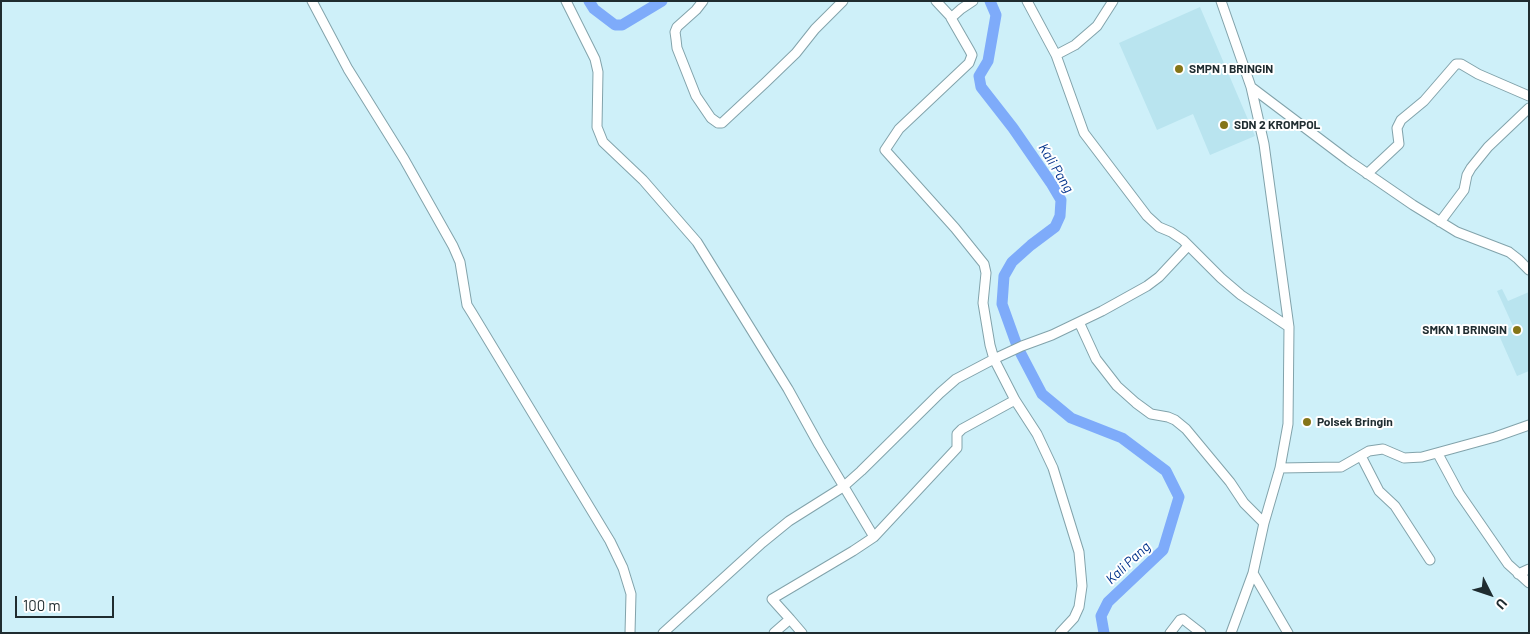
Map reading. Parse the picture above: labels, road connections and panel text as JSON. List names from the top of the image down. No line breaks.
{"water":["Kali Pang"],"places":["SMPN 1 BRINGIN","SDN 2 KROMPOL","SMKN 1 BRINGIN","Polsek Bringin"],"scale_bar":"100 m","north":"bottom right"}
